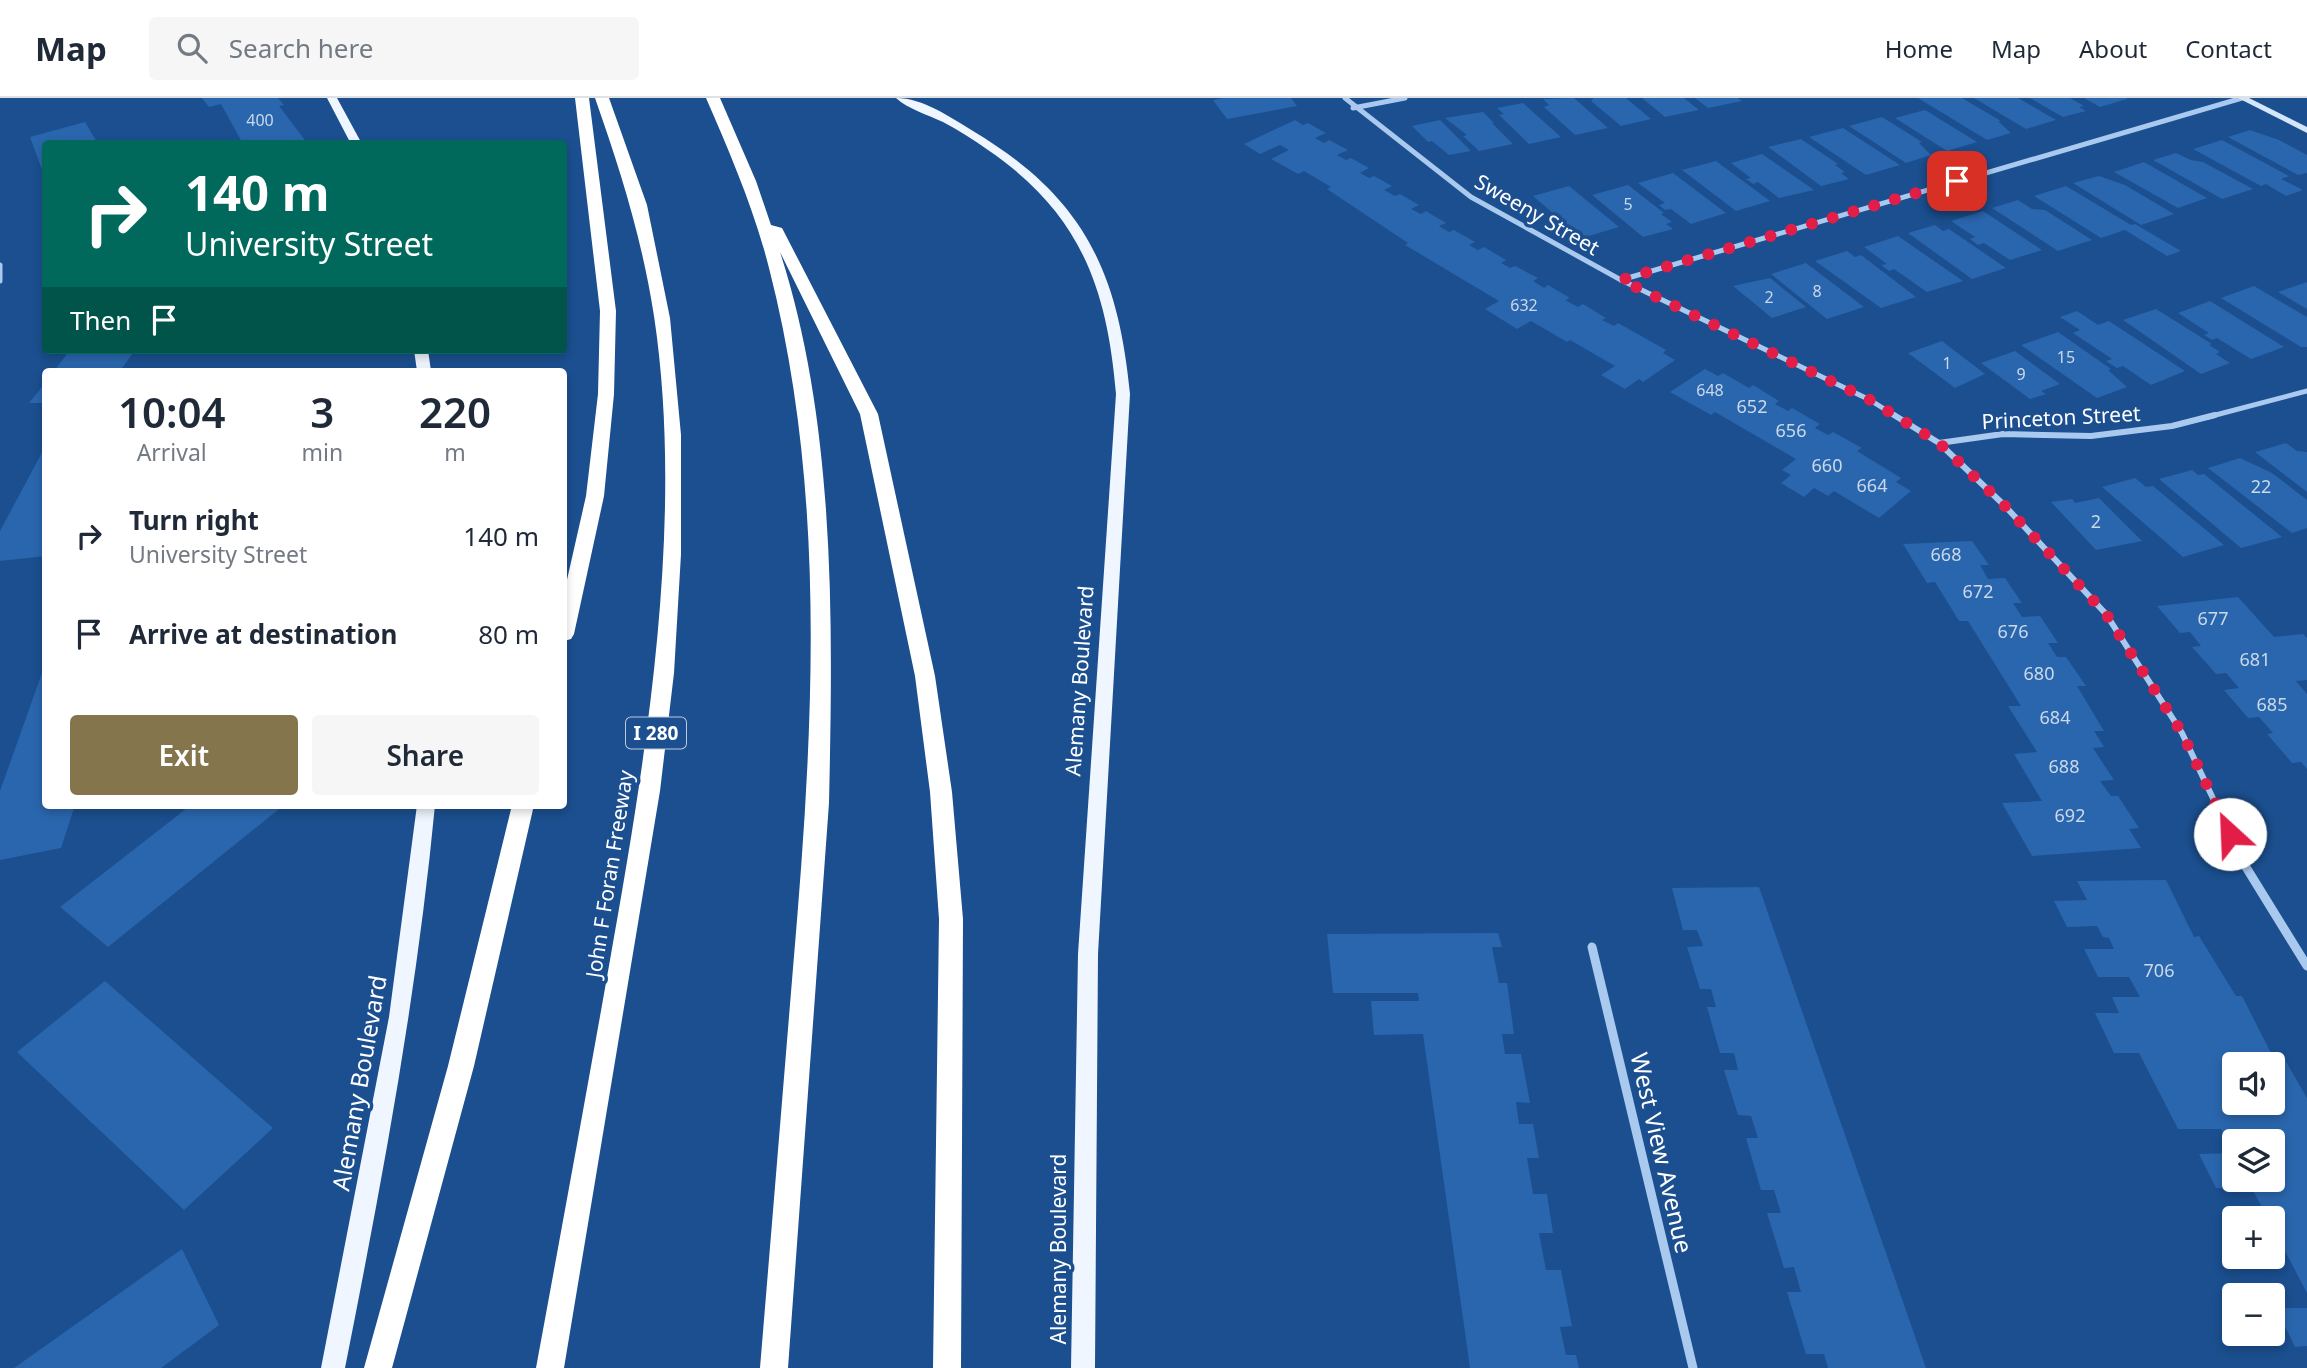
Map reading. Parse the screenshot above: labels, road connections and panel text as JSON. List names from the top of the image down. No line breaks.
{"streets":{"highway":["I 280","John F Foran Freeway"],"main road":["Alemany Boulevard"],"street":["Sweeny Street","Princeton Street","West View Avenue"]},"crossings":[["Sweeny Street","Princeton Street"]],"house_numbers":["400","5","8","2","632","15","1","9","648","652","656","660","664","22","2","668","672","677","676","681","680","685","684","688","692","706"],"page":{"header":"Map","search":"Search here","nav":["Home","Map","About","Contact"],"turn":["140 m","University Street"],"then":"Then","eta":["10:04","Arrival","3","min","220","m"],"list":[{"name":"Turn right","note":"University Street","value":"140 m"},{"name":"Arrive at destination","value":"80 m"}],"buttons":["Exit","Share"],"map_buttons":["+","−"]}}
